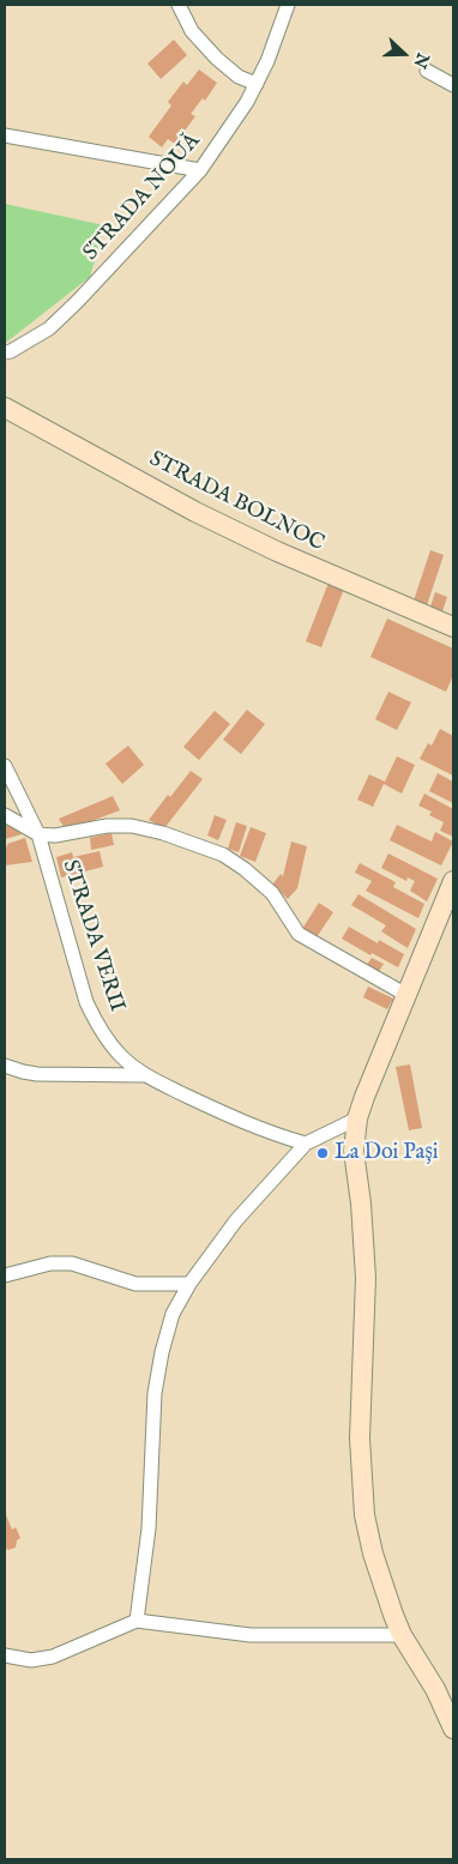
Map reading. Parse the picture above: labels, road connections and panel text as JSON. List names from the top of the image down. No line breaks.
{"streets":{"main road":["STRADA BOLNOC"],"street":["STRADA NOUĂ","STRADA VERII"]},"places":["La Doi Pași"],"north":"right"}
